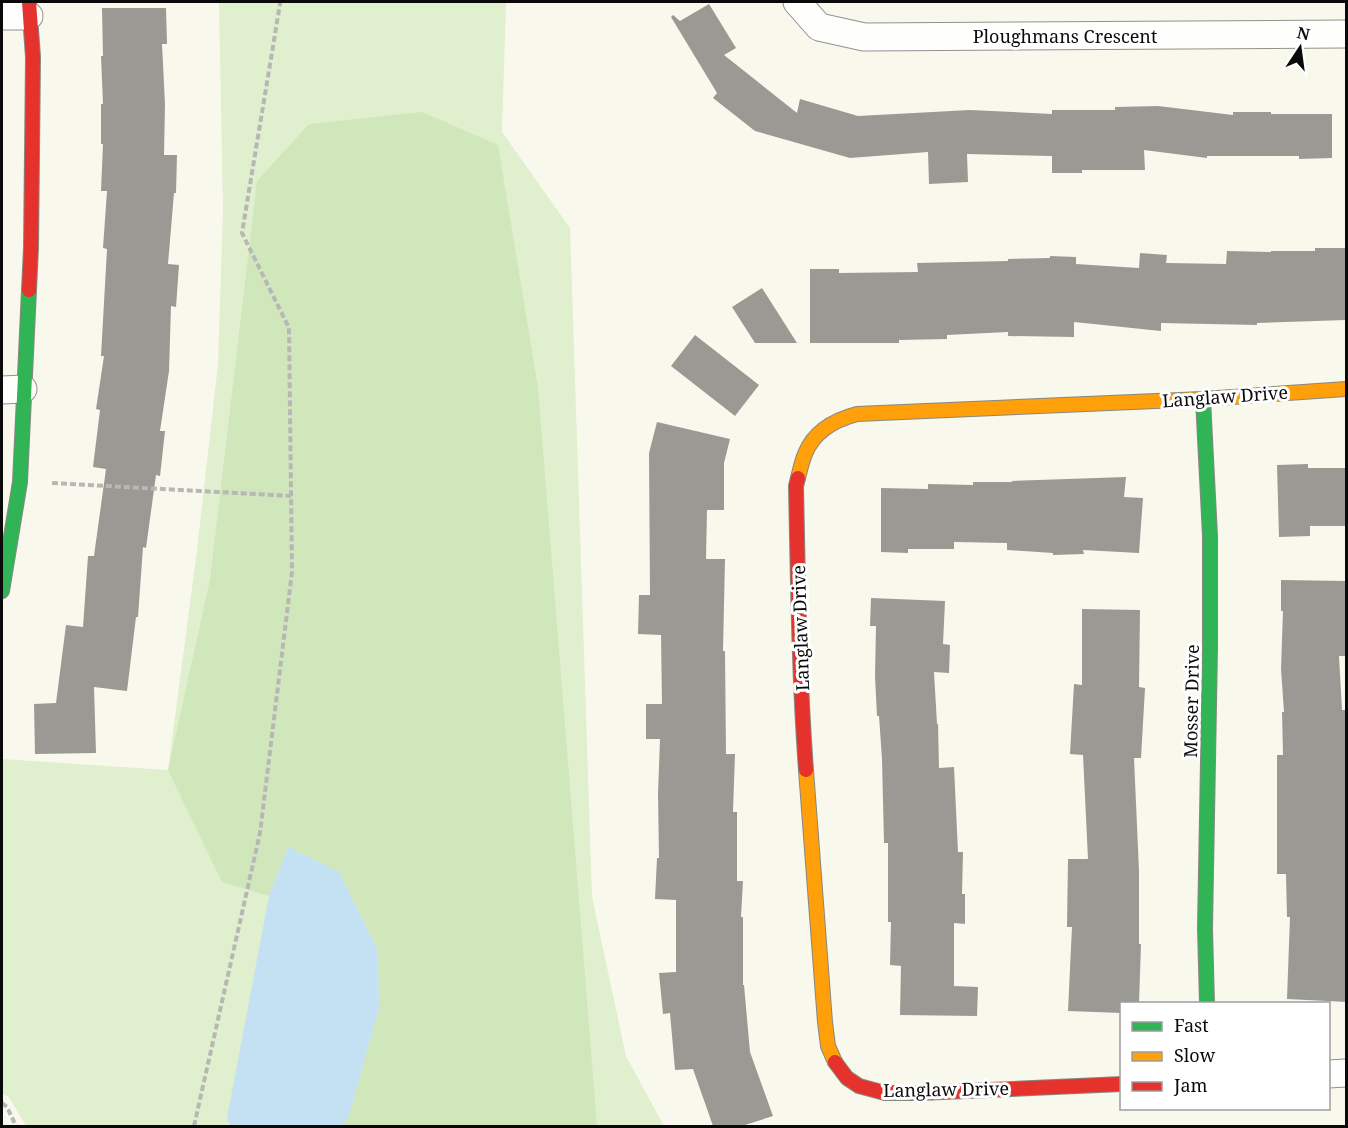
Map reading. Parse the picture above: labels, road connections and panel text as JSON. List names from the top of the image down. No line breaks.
{"streets":{"street":["Ploughmans Crescent","Langlaw Drive","Mosser Drive"]},"crossings":[["Langlaw Drive","Mosser Drive"]],"legend":["Fast","Slow","Jam"],"north":"top"}
